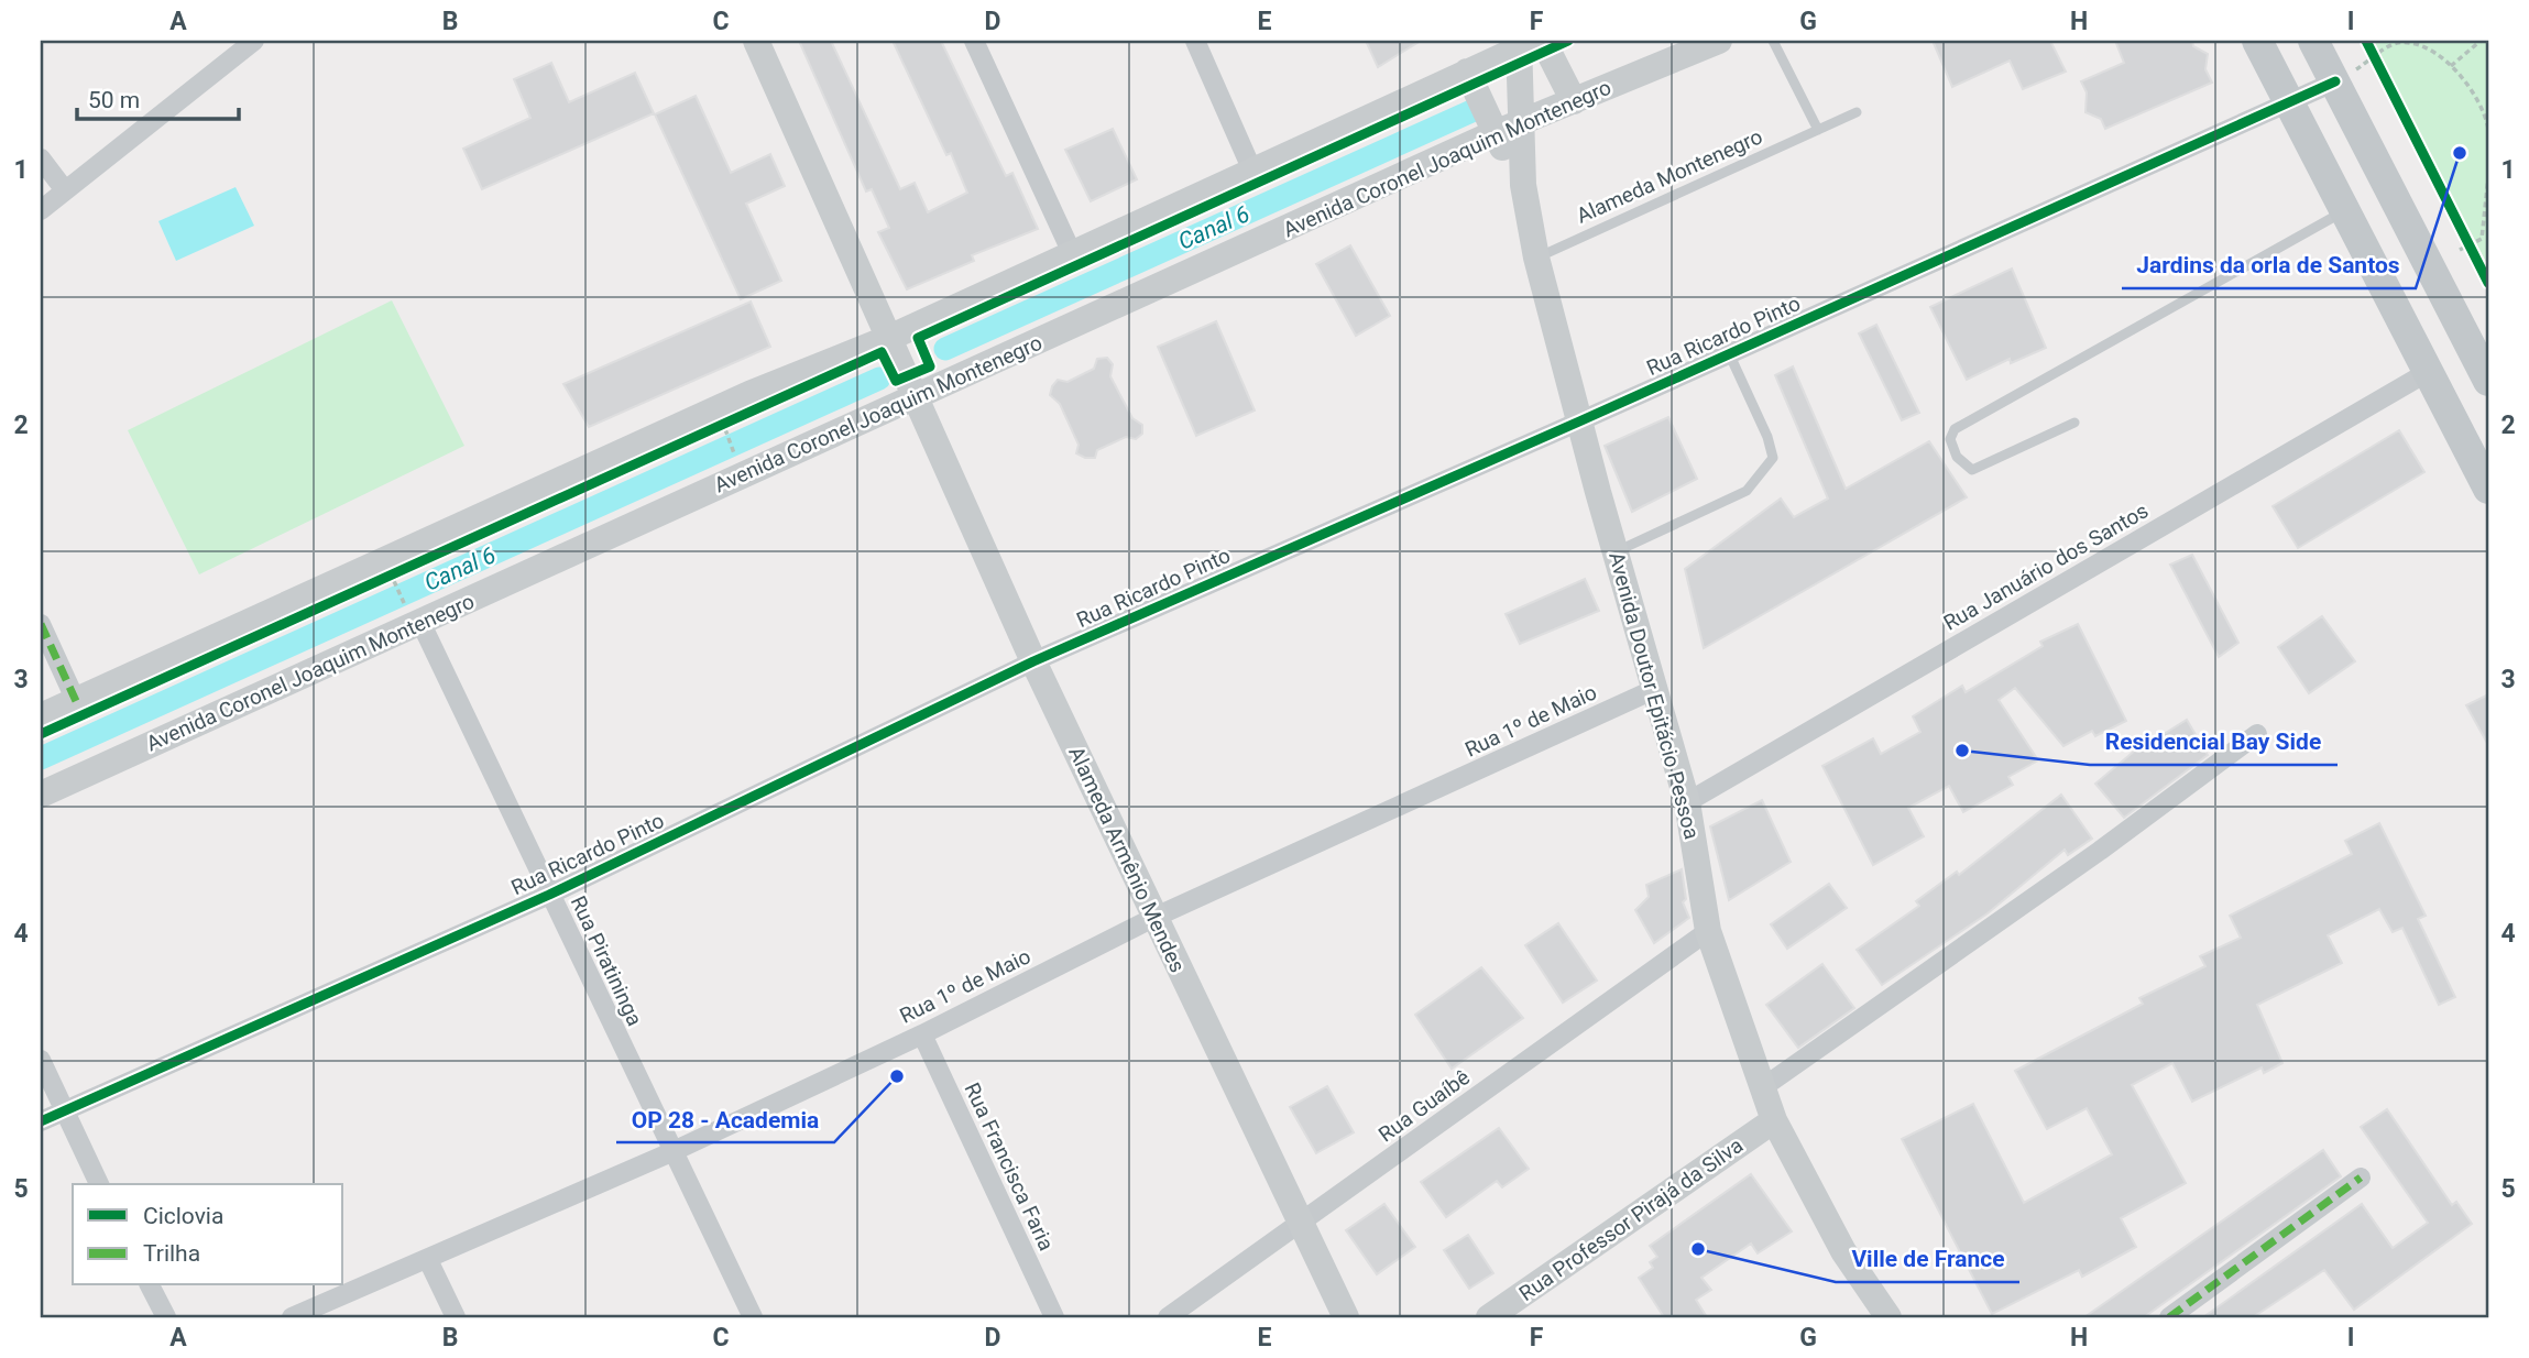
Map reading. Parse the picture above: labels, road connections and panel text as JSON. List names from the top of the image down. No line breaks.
{"streets":{"main road":["Avenida Coronel Joaquim Montenegro","Avenida Doutor Epitácio Pessoa","Alameda Armênio Mendes","Rua Professor Pirajá da Silva"],"street":["Rua Ricardo Pinto","Rua Januário dos Santos","Rua 1º de Maio","Rua Piratininga","Rua Guaíbê","Rua Francisca Faria"],"lane":["Alameda Montenegro"]},"crossings":[["Avenida Coronel Joaquim Montenegro","Avenida Doutor Epitácio Pessoa"],["Avenida Coronel Joaquim Montenegro","Alameda Armênio Mendes"],["Avenida Coronel Joaquim Montenegro","Rua Piratininga"],["Alameda Montenegro","Avenida Doutor Epitácio Pessoa"],["Rua Ricardo Pinto","Avenida Doutor Epitácio Pessoa"],["Rua Ricardo Pinto","Alameda Armênio Mendes"],["Rua Ricardo Pinto","Rua Piratininga"],["Rua Januário dos Santos","Avenida Doutor Epitácio Pessoa"],["Avenida Doutor Epitácio Pessoa","Rua 1º de Maio"],["Avenida Doutor Epitácio Pessoa","Rua Guaíbê"],["Avenida Doutor Epitácio Pessoa","Rua Professor Pirajá da Silva"],["Rua 1º de Maio","Alameda Armênio Mendes"],["Rua 1º de Maio","Rua Piratininga"],["Rua 1º de Maio","Rua Francisca Faria"],["Alameda Armênio Mendes","Rua Guaíbê"]],"water":["Canal 6"],"places":["Jardins da orla de Santos","Residencial Bay Side","OP 28 - Academia","Ville de France"],"legend":["Ciclovia","Trilha"],"scale_bar":"50 m","grid":{"columns":["A","B","C","D","E","F","G","H","I"],"rows":["1","2","3","4","5"]}}
